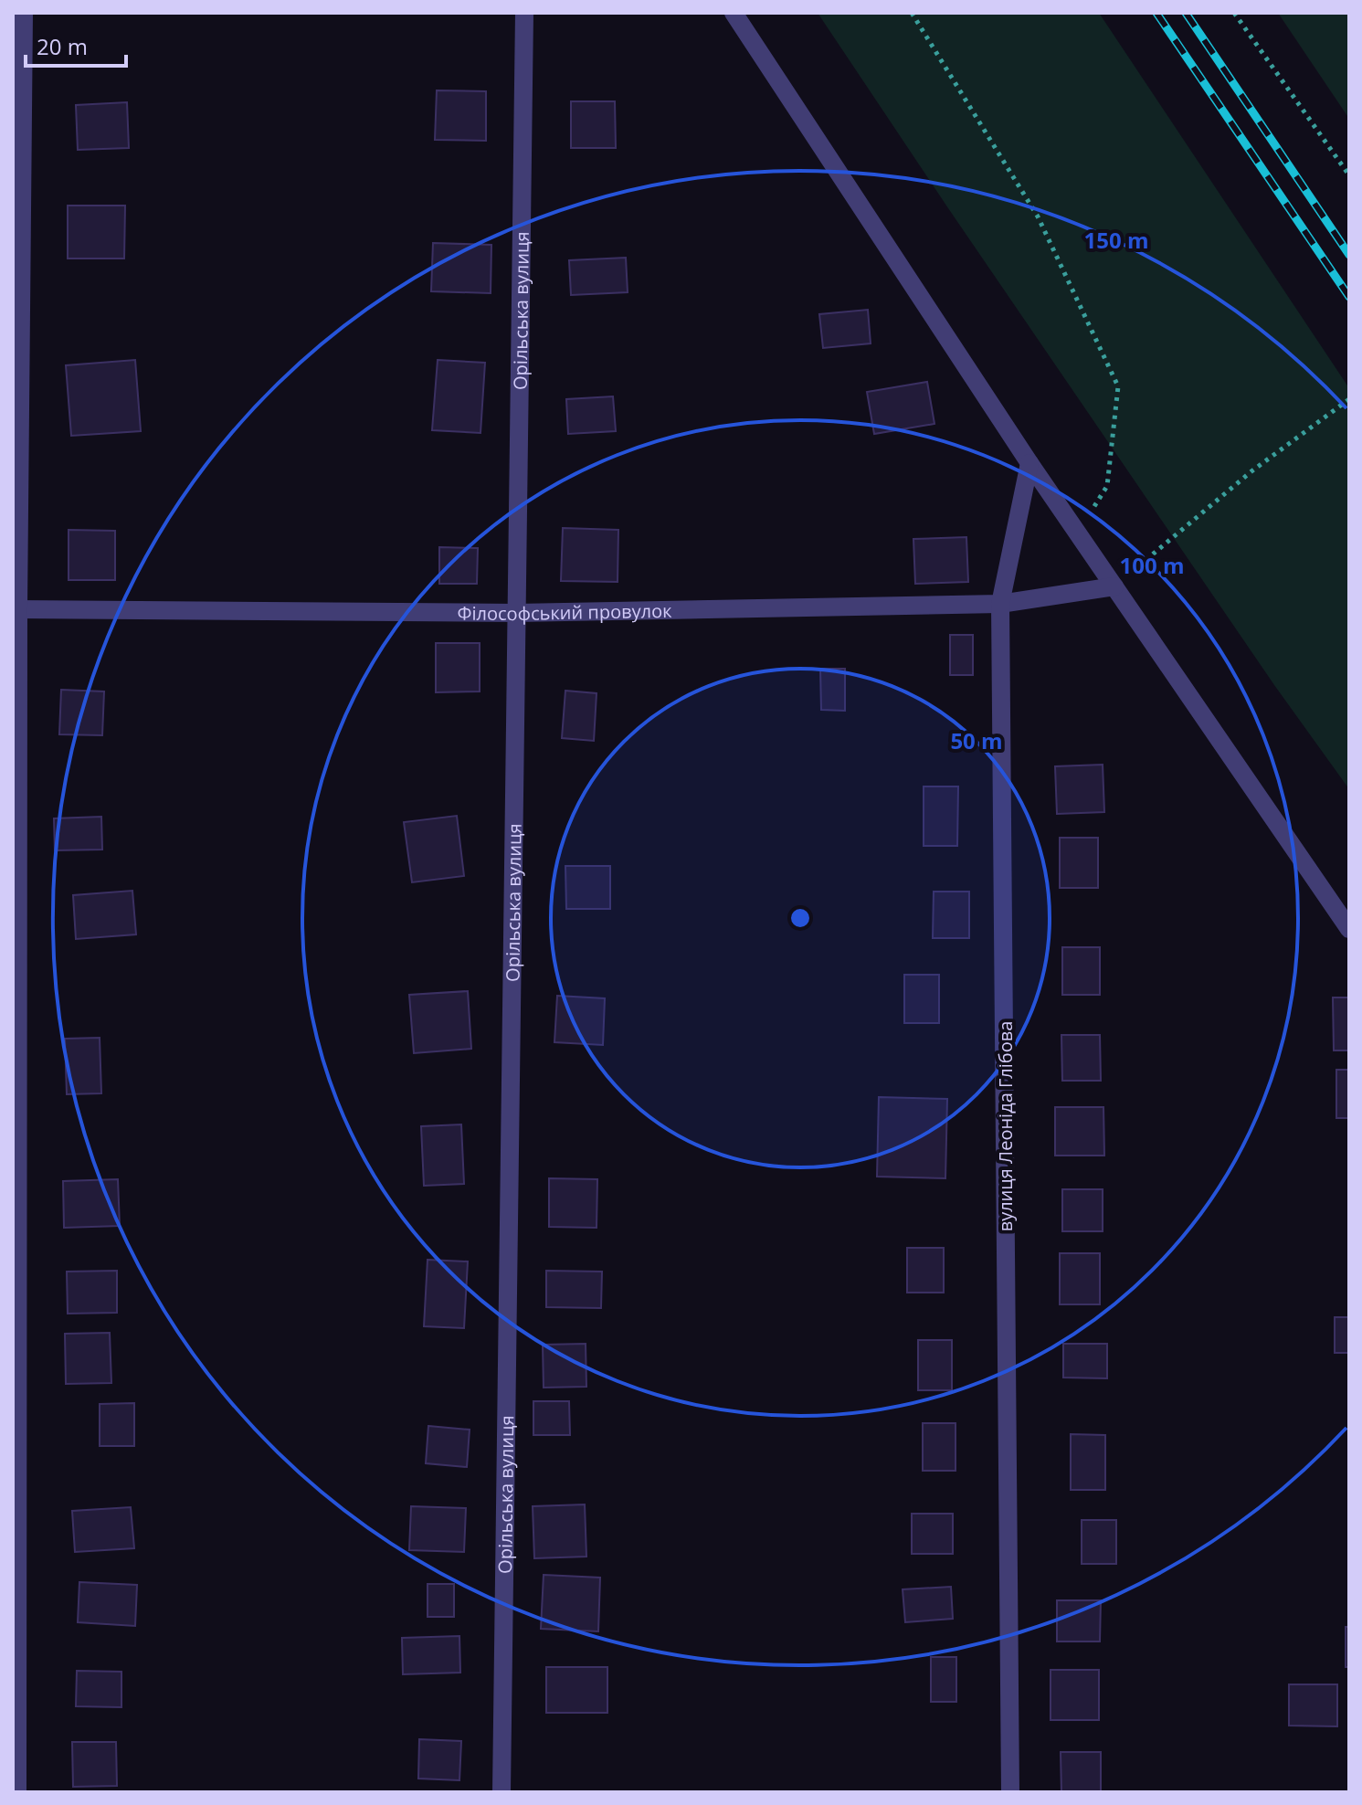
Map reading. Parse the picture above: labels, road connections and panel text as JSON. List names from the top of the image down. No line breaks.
{"streets":{"street":["Орільська вулиця","Філософський провулок","вулиця Леоніда Глібова"]},"crossings":[["Орільська вулиця","Філософський провулок"],["Філософський провулок","вулиця Леоніда Глібова"]],"scale_bar":"20 m","rings":["150 m","100 m","50 m"]}
